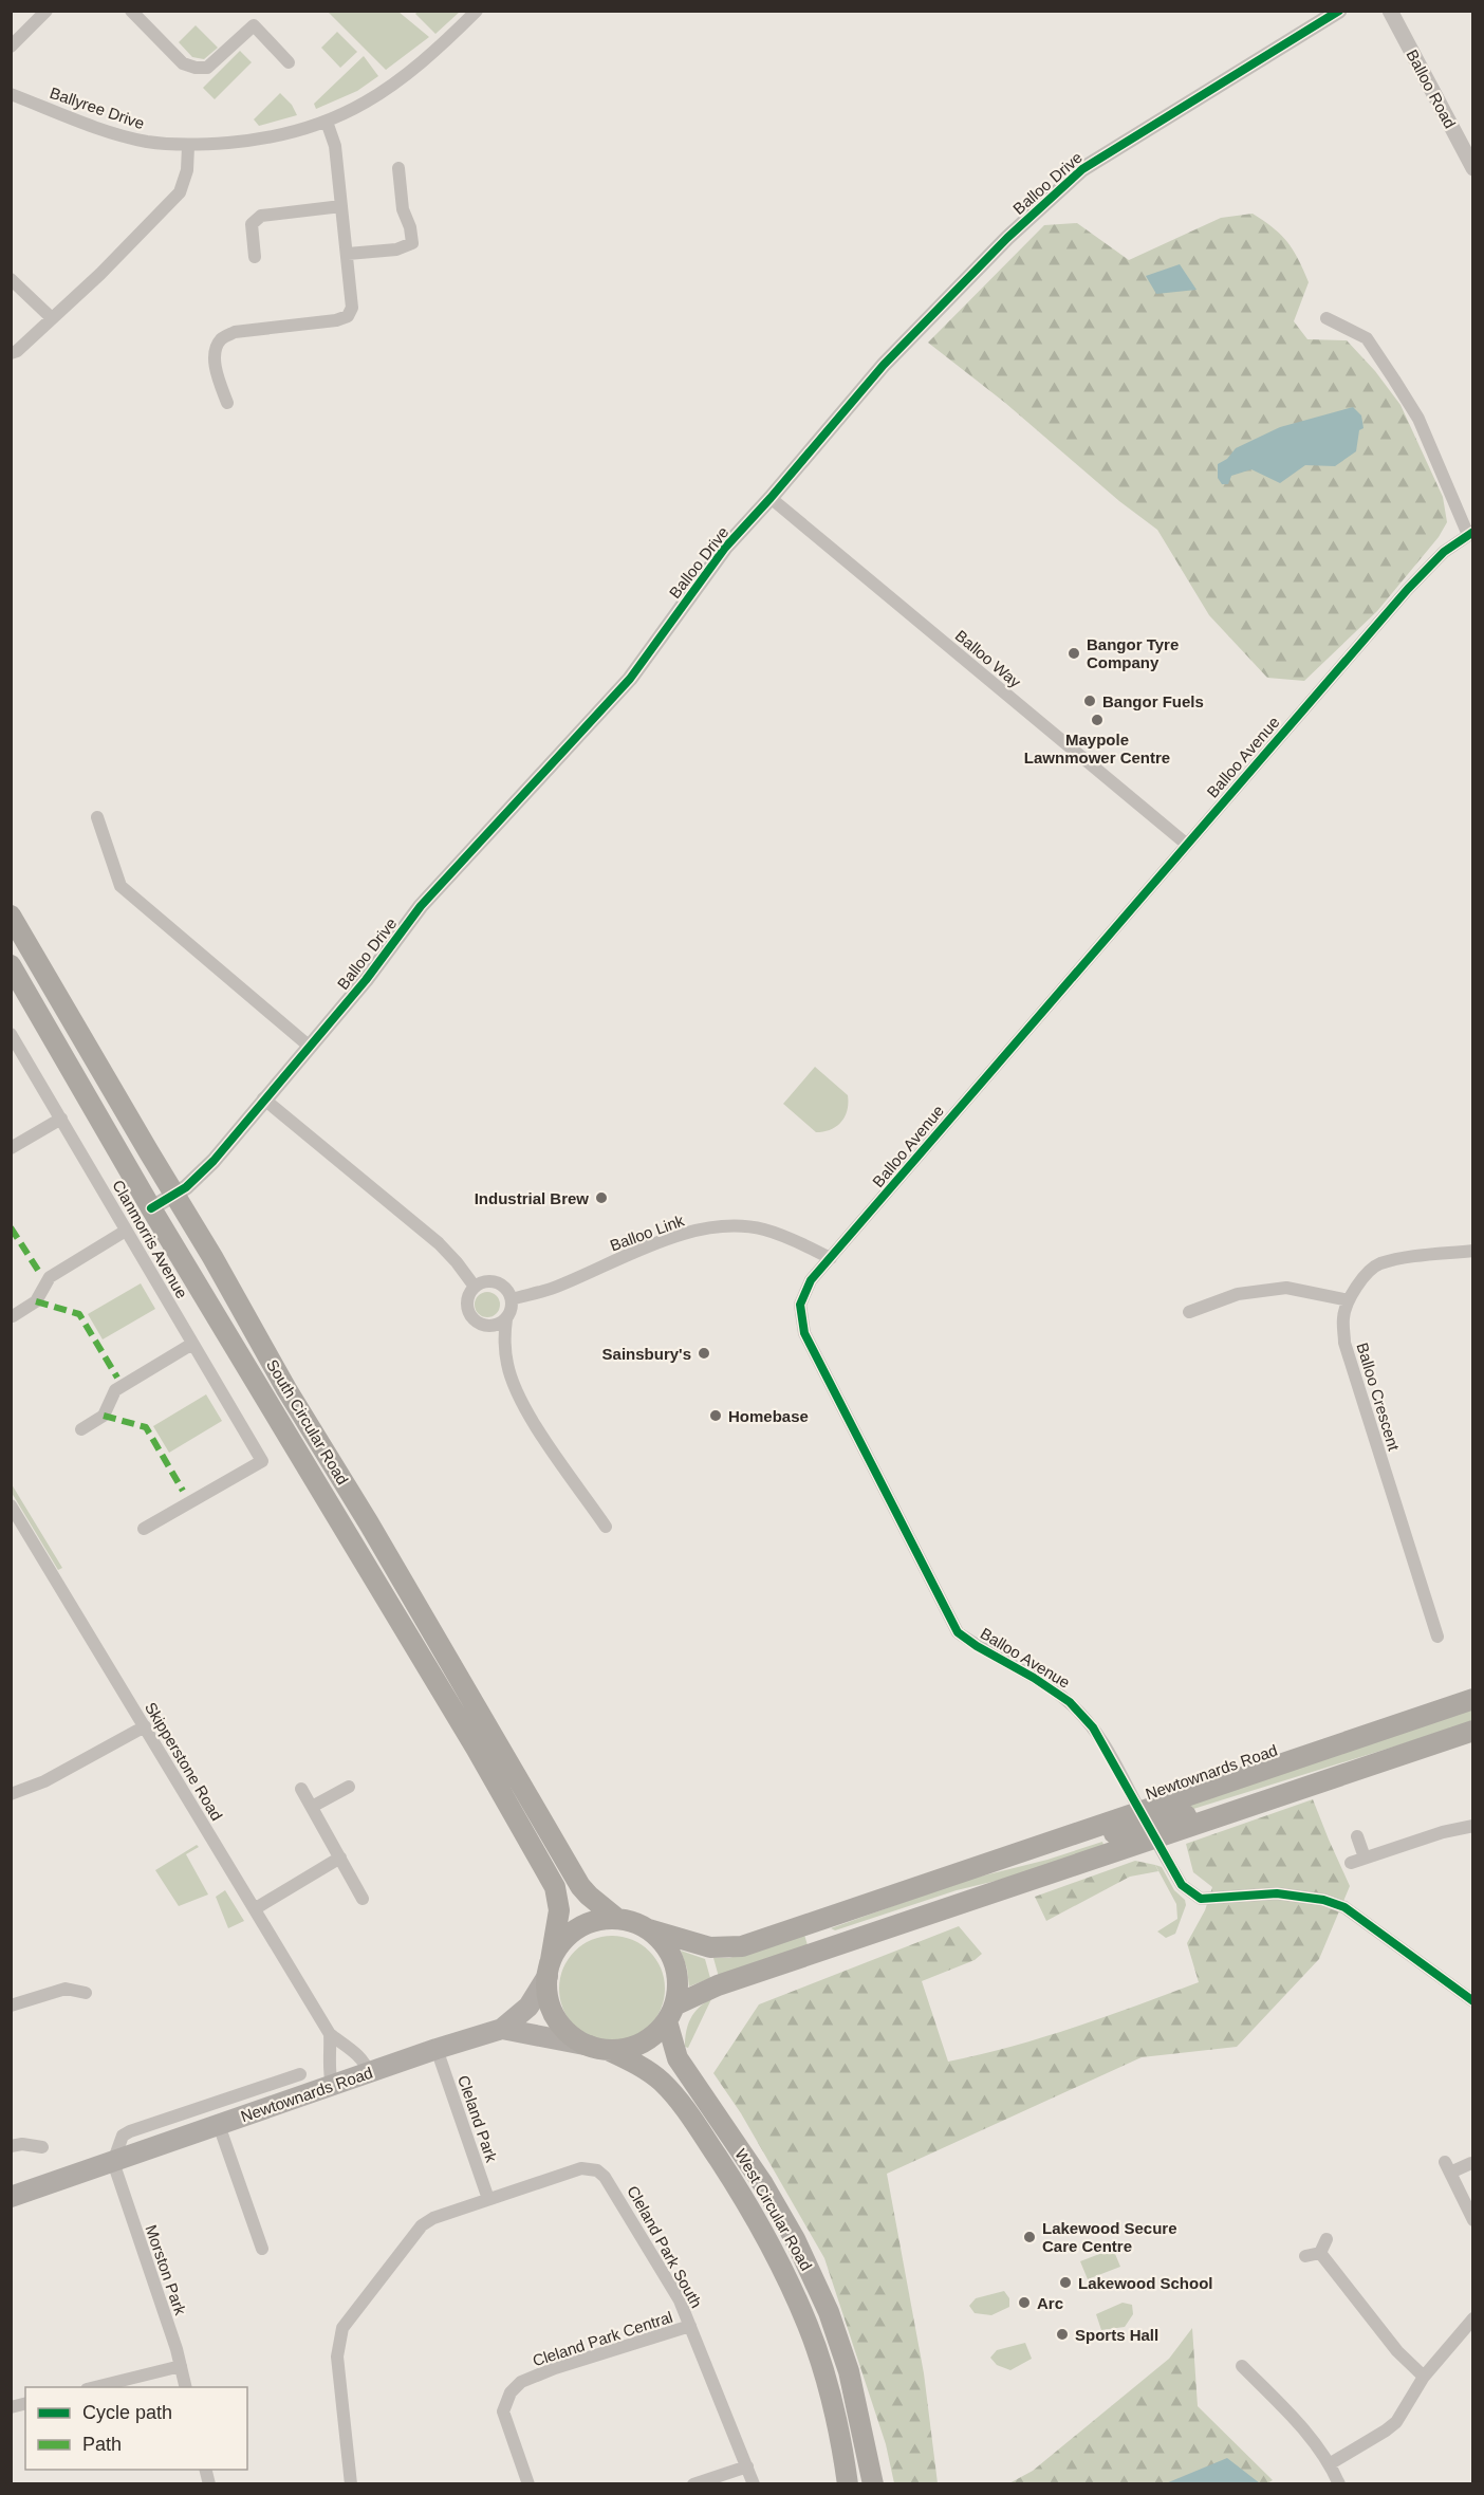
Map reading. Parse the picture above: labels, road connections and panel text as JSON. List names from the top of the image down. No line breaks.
{"streets":{"highway":["South Circular Road","Newtownards Road","West Circular Road"],"street":["Balloo Road","Ballyree Drive","Balloo Drive","Balloo Way","Balloo Avenue","Balloo Link","Clanmorris Avenue","Balloo Crescent","Skipperstone Road","Cleland Park","Cleland Park South","Morston Park","Cleland Park Central"]},"crossings":[["Balloo Drive","Balloo Way"],["Balloo Drive","South Circular Road"],["Balloo Way","Balloo Avenue"],["Balloo Avenue","Balloo Link"],["Balloo Avenue","Newtownards Road"],["South Circular Road","Newtownards Road"],["South Circular Road","West Circular Road"],["Skipperstone Road","Newtownards Road"],["Newtownards Road","Cleland Park"],["Newtownards Road","West Circular Road"],["Newtownards Road","Morston Park"],["Cleland Park","Cleland Park South"],["Cleland Park South","Cleland Park Central"]],"places":["Bangor Tyre Company","Bangor Fuels","Maypole Lawnmower Centre","Industrial Brew","Sainsbury's","Homebase","Lakewood Secure Care Centre","Lakewood School","Arc","Sports Hall"],"legend":["Cycle path","Path"]}
